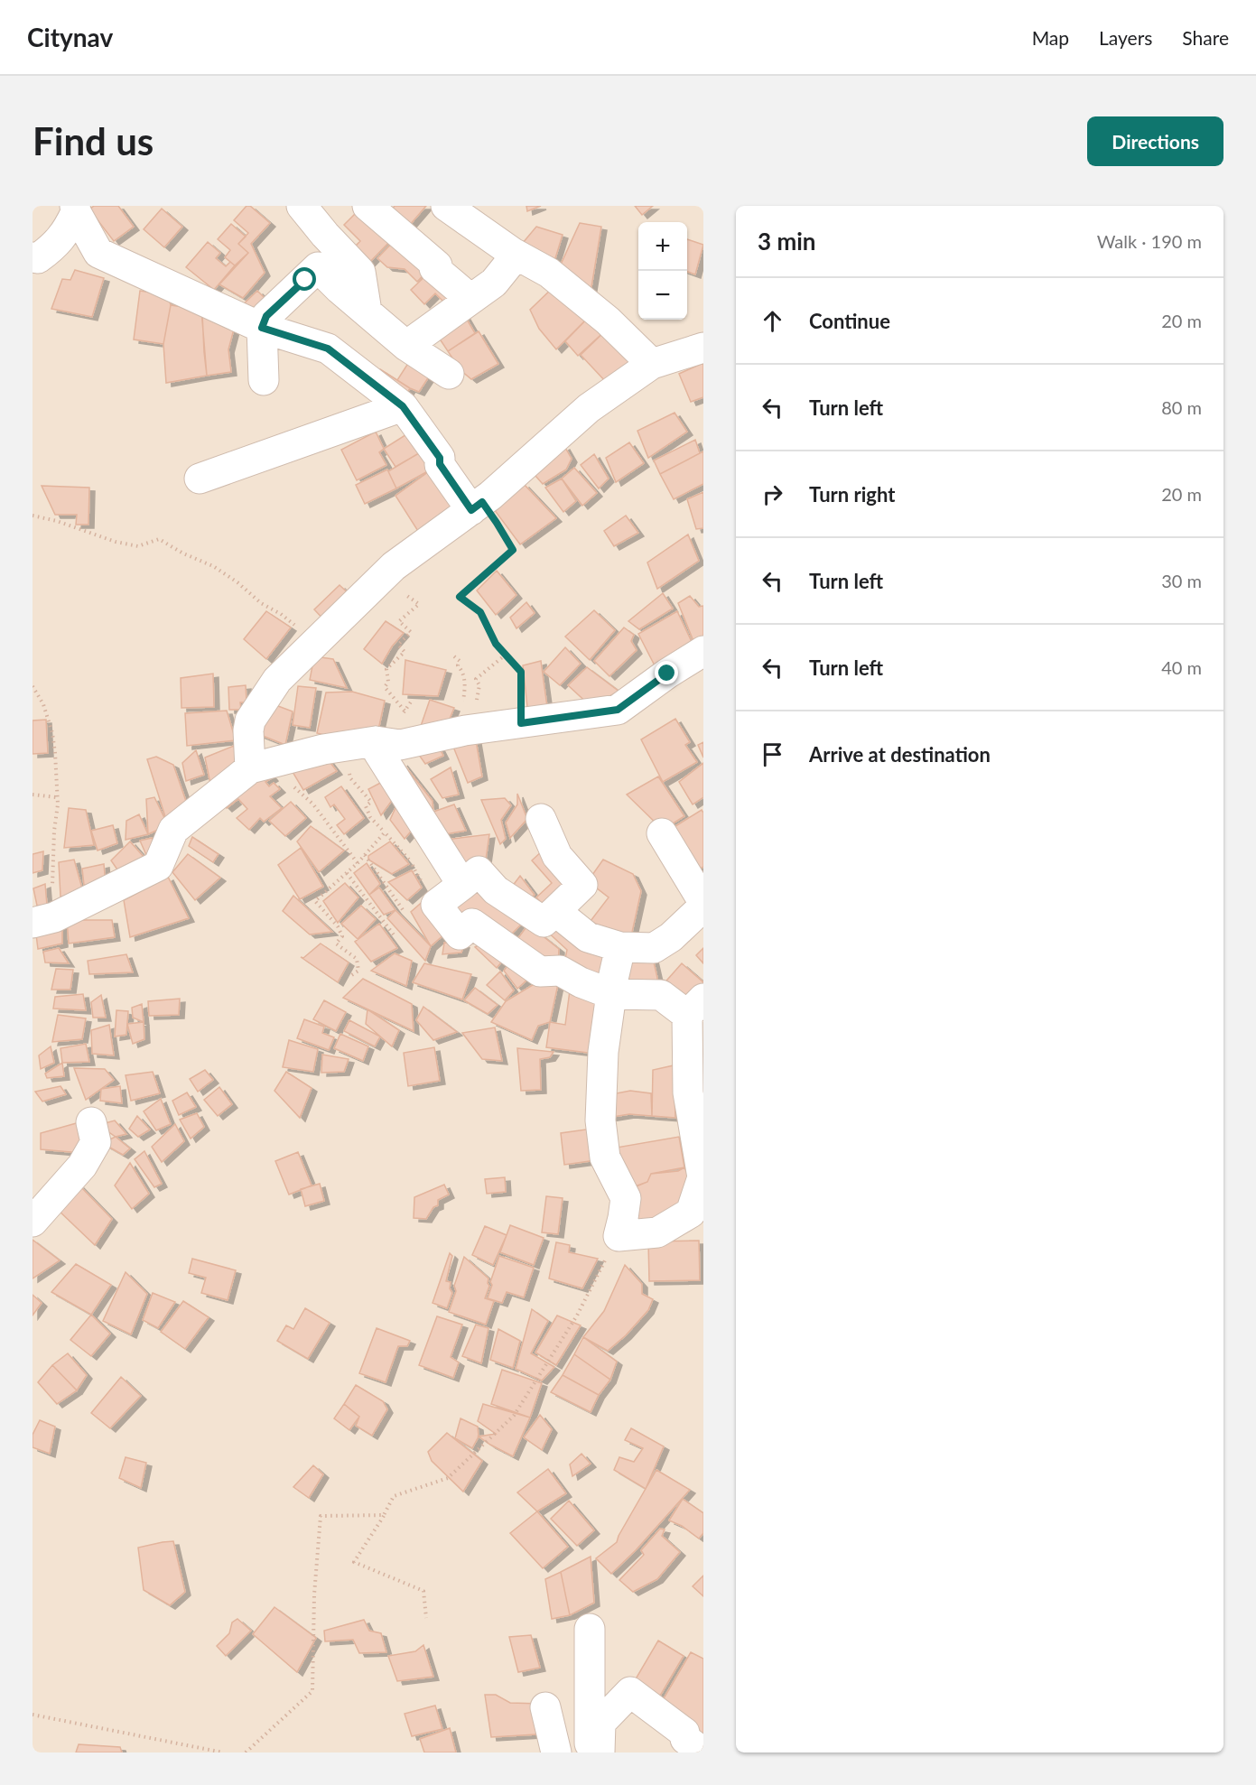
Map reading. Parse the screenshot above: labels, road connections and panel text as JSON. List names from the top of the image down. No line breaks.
{"page":{"header":"Citynav","nav":["Map","Layers","Share"],"buttons":"Directions","title":"Find us","heading":["3 min","Walk · 190 m"],"map_buttons":["+","−"],"list":[["Continue","20 m"],["Turn left","80 m"],["Turn right","20 m"],["Turn left","30 m"],["Turn left","40 m"],"Arrive at destination"]}}
